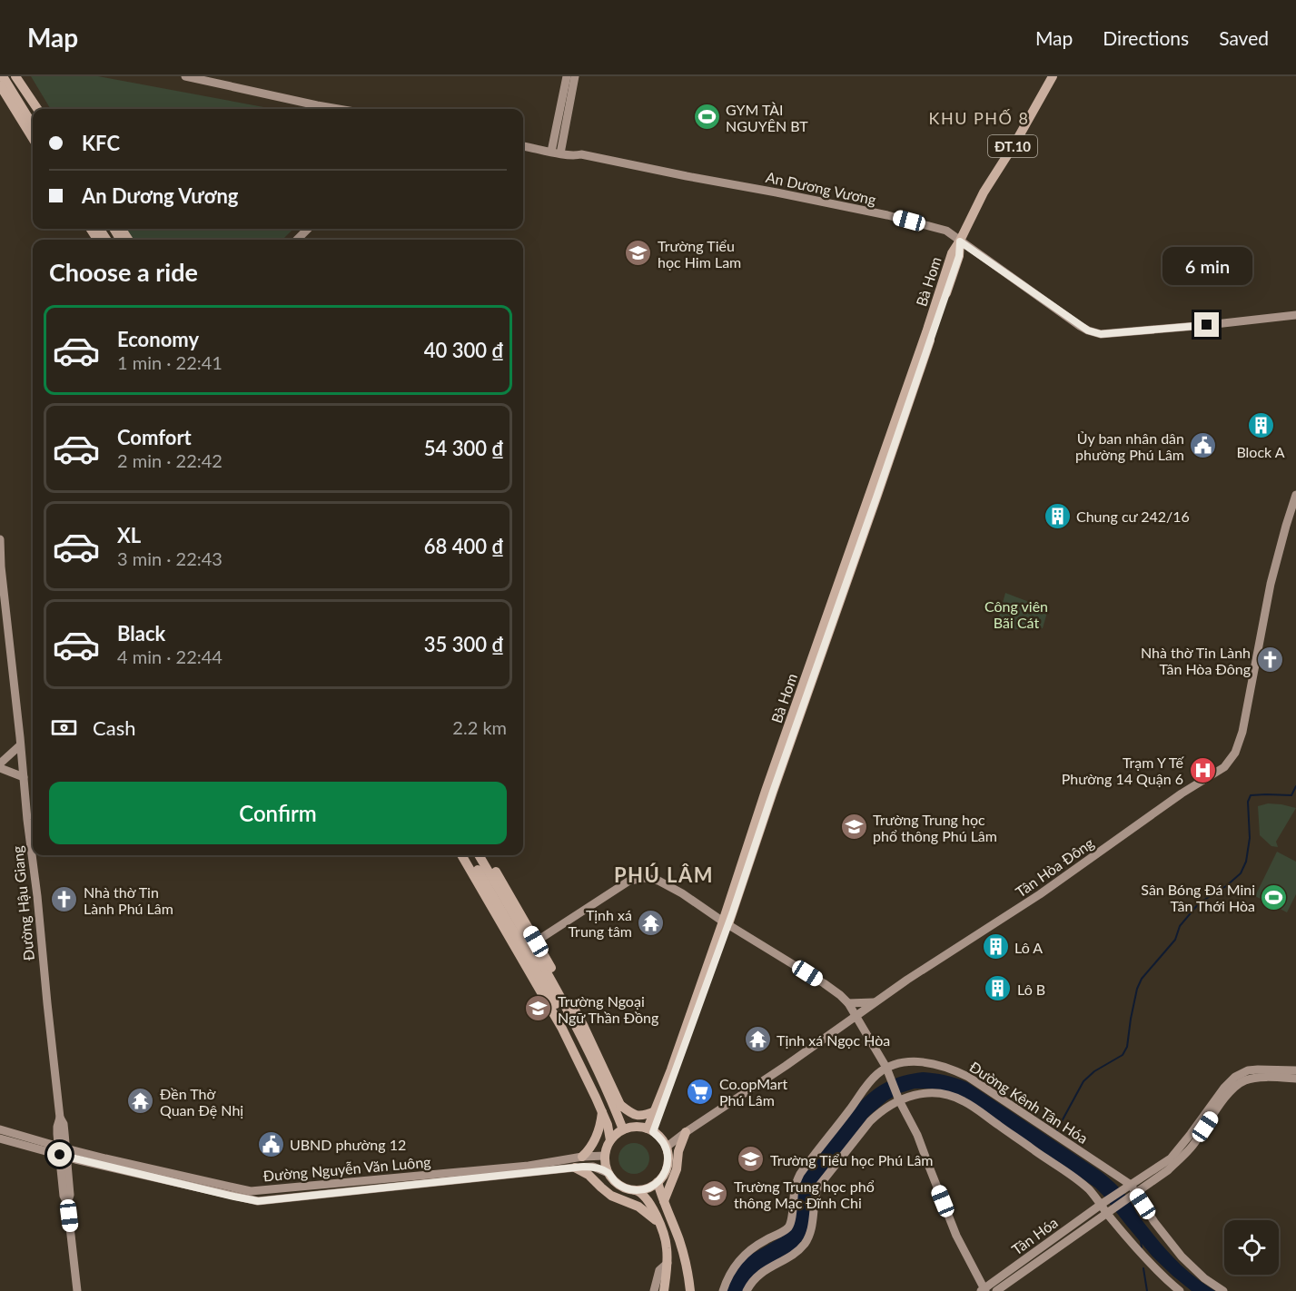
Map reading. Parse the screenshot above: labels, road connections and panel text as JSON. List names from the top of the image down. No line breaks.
{"streets":{"main road":["ĐT.10","An Dương Vương","Bà Hom","Tân Hòa Đông","Đường Hậu Giang","Đường Kênh Tân Hóa","Đường Nguyễn Văn Luông","Tân Hóa"]},"crossings":[["ĐT.10","An Dương Vương"],["ĐT.10","Bà Hom"],["An Dương Vương","Bà Hom"],["Bà Hom","Tân Hòa Đông"],["Bà Hom","Đường Nguyễn Văn Luông"],["Tân Hòa Đông","Đường Nguyễn Văn Luông"],["Đường Hậu Giang","Đường Nguyễn Văn Luông"],["Đường Kênh Tân Hóa","Tân Hóa"]],"districts":["KHU PHỐ 8","PHÚ LÂM"],"parks":["Công viên Bãi Cát"],"places":{"sports":["GYM TÀI NGUYÊN BT","Sân Bóng Đá Mini Tân Thới Hòa"],"school or university":["Trường Tiểu học Him Lam","Trường Trung học phổ thông Phú Lâm","Trường Ngoại Ngữ Thần Đồng","Trường Tiểu học Phú Lâm","Trường Trung học phổ thông Mạc Đĩnh Chi"],"building":["Block A","Chung cư 242/16","Lô A","Lô B"],"public building":["Ủy ban nhân dân phường Phú Lâm","UBND phường 12"],"church":["Nhà thờ Tin Lành Tân Hòa Đông","Nhà thờ Tin Lành Phú Lâm"],"hospital":["Trạm Y Tế Phường 14 Quận 6"],"temple":["Tịnh xá Trung tâm","Tịnh xá Ngọc Hòa","Đền Thờ Quan Đệ Nhị"],"supermarket":["Co.opMart Phú Lâm"]},"page":{"header":"Map","nav":["Map","Directions","Saved"],"banner":["KFC","An Dương Vương"],"heading":"Choose a ride","bubble":"6 min","list":[{"name":"Economy","note":"1 min · 22:41","value":"40 300 ₫"},{"name":"Comfort","note":"2 min · 22:42","value":"54 300 ₫"},{"name":"XL","note":"3 min · 22:43","value":"68 400 ₫"},{"name":"Black","note":"4 min · 22:44","value":"35 300 ₫"}],"pay":["Cash","2.2 km"],"buttons":"Confirm"}}
